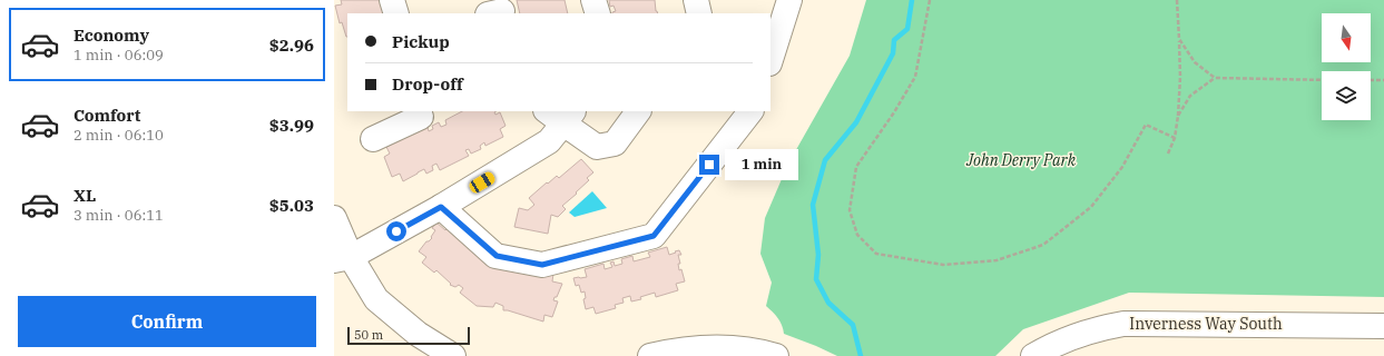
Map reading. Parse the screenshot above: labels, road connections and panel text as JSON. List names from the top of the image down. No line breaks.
{"streets":{"street":["Inverness Way South"]},"parks":["John Derry Park"],"scale_bar":"50 m","north":"bottom","page":{"list":[{"name":"Economy","note":"1 min · 06:09","value":"$2.96"},{"name":"Comfort","note":"2 min · 06:10","value":"$3.99"},{"name":"XL","note":"3 min · 06:11","value":"$5.03"}],"banner":["Pickup","Drop-off"],"bubble":"1 min","buttons":"Confirm","scale":"50 m"}}
